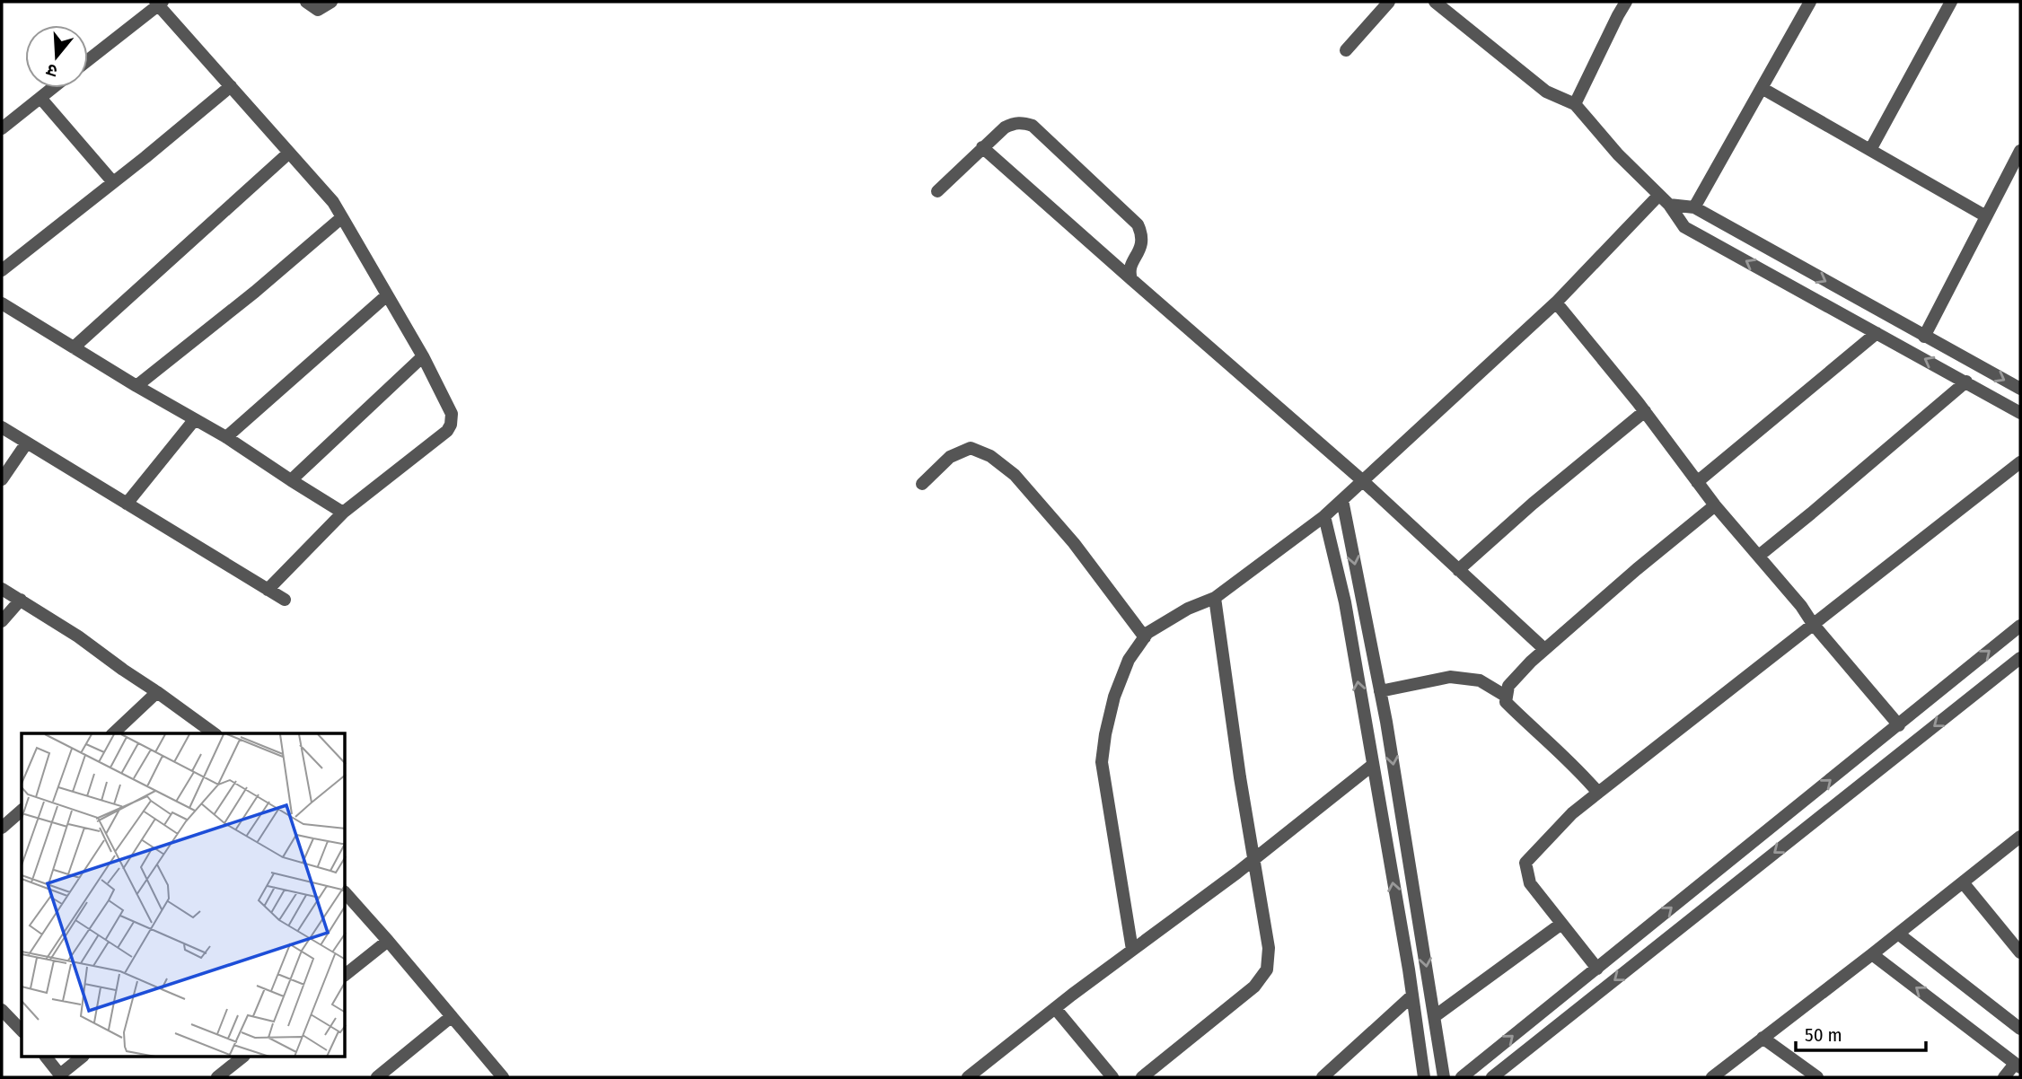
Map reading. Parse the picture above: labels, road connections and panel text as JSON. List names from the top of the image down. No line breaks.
{"scale_bar":"50 m","north":"bottom"}
